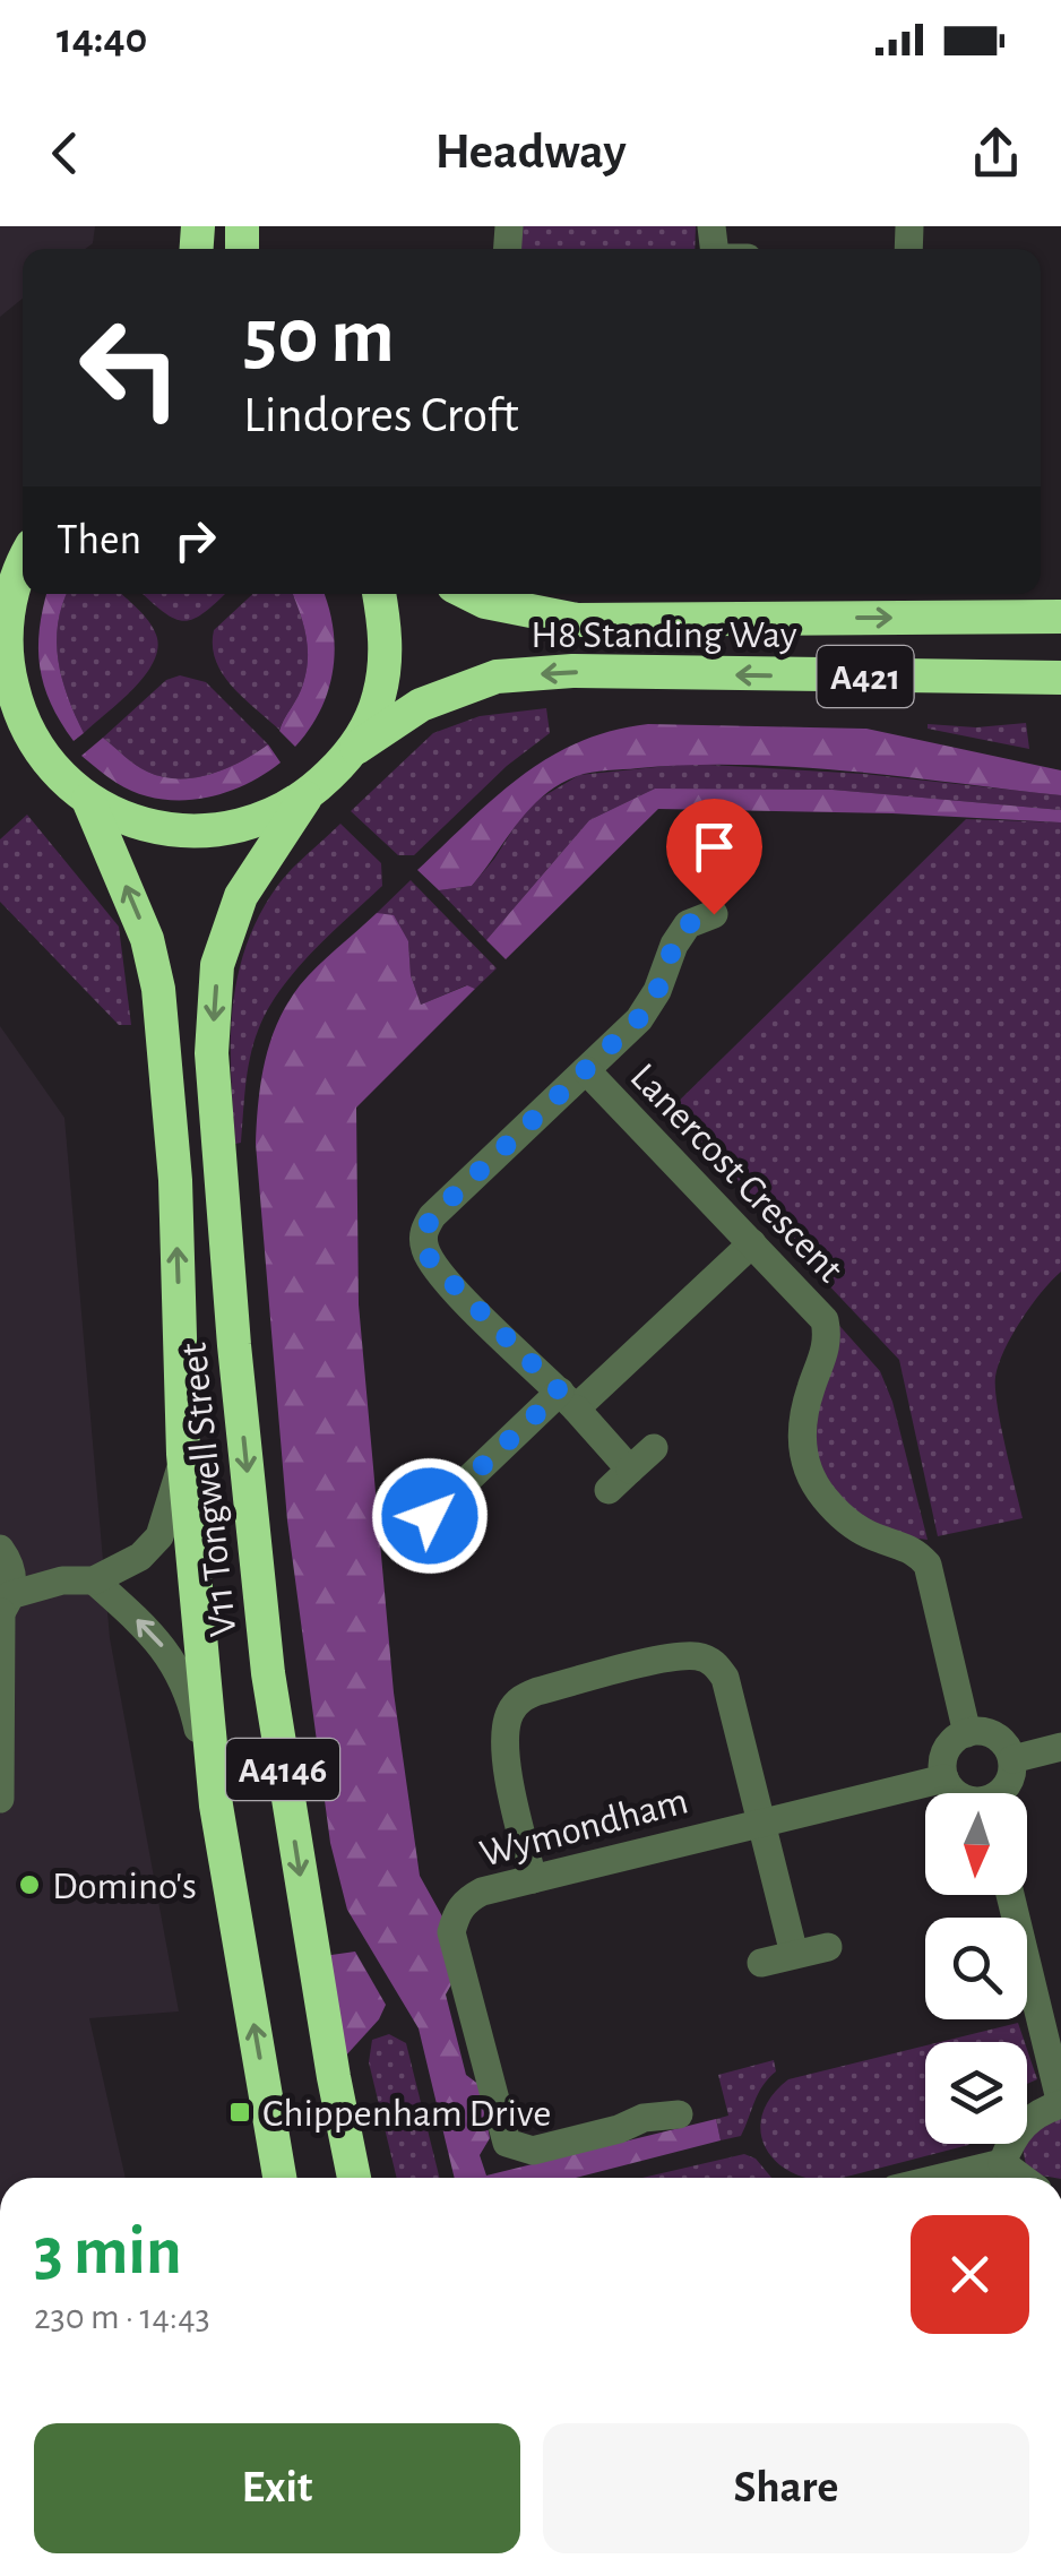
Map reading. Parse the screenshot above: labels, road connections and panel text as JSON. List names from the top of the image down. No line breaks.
{"streets":{"highway":["H8 Standing Way","A421","V11 Tongwell Street","A4146"],"street":["Lanercost Crescent","Wymondham"]},"places":{"other":["Domino's"],"transit":["Chippenham Drive"]},"north":"bottom","page":{"status":"14:40","header":"Headway","turn":["50 m","Lindores Croft"],"then":"Then","heading":["3 min","230 m · 14:43"],"buttons":["Exit","Share"]}}
